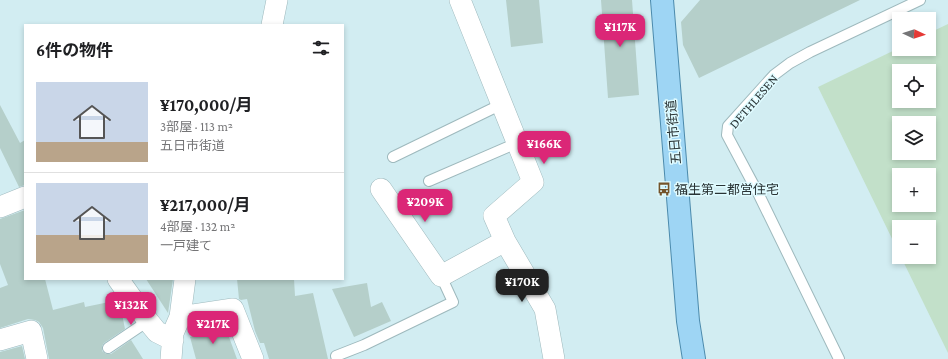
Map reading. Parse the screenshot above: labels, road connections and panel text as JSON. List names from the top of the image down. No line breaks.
{"streets":{"main road":["五日市街道"],"lane":["DETHLESEN"]},"places":{"bus stop":["福生第二都営住宅"]},"north":"right","page":{"map_buttons":["+","−"],"price":["¥117K","¥166K","¥209K","¥170K","¥132K","¥217K"],"heading":"6件の物件","list":[{"name":"¥170,000/月","note":"3部屋 · 113 m² · 五日市街道"},{"name":"¥217,000/月","note":"4部屋 · 132 m² · 一戸建て"}]}}
